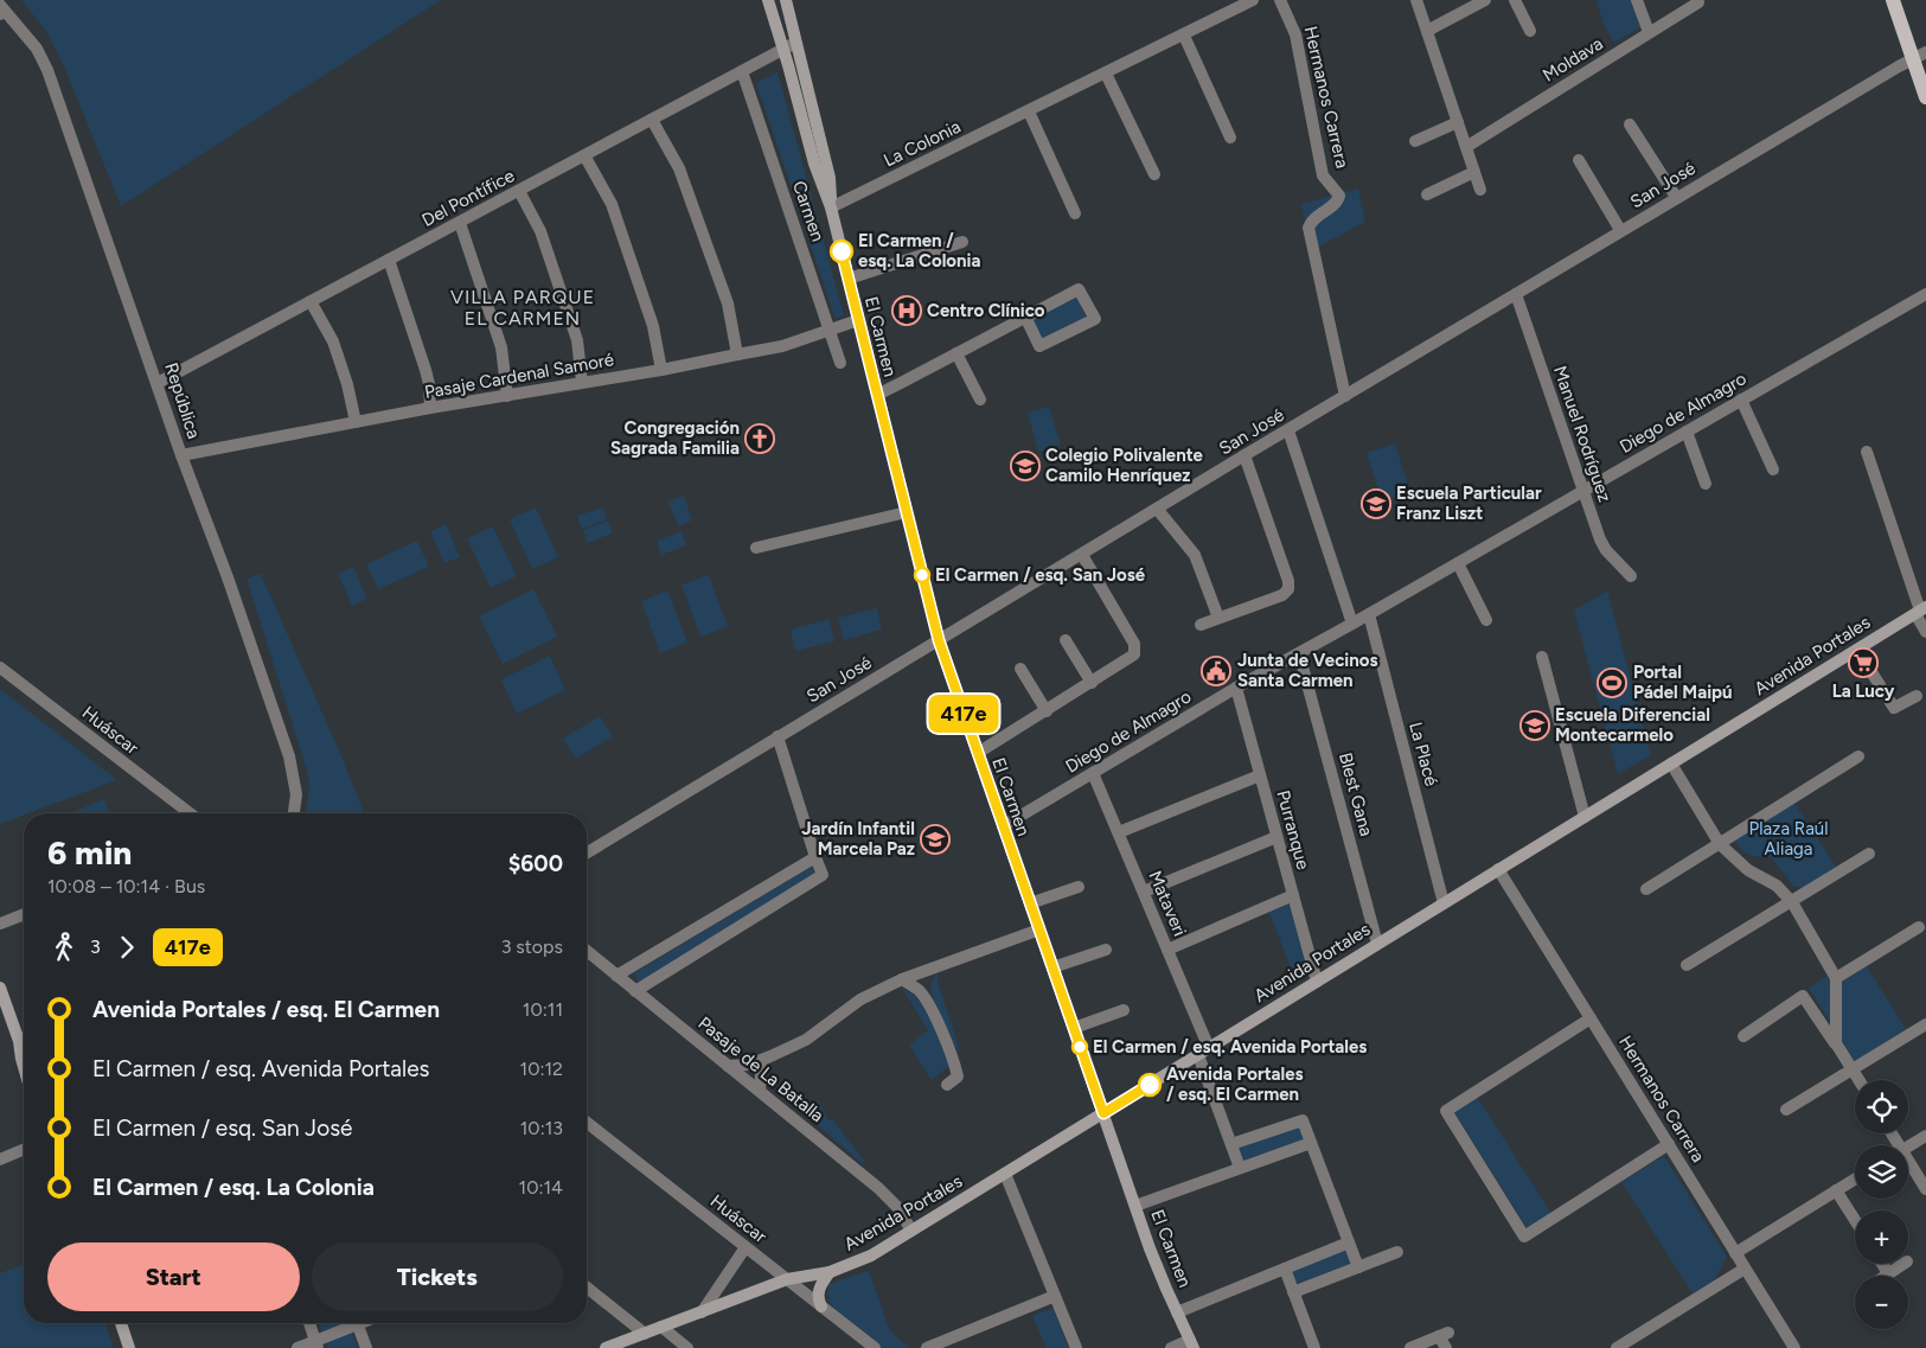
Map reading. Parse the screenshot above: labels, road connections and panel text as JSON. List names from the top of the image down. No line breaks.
{"streets":{"main road":["El Carmen","Avenida Portales"],"street":["Moldava","Hermanos Carrera","La Colonia","San José","Del Pontífice","Carmen","Pasaje Cardenal Samoré","República","Diego de Almagro","Manuel Rodríguez","Huáscar","La Placé","Blest Gana","Purranque","Mataveri","Pasaje de La Batalla"]},"crossings":[["Hermanos Carrera","San José"],["Hermanos Carrera","Avenida Portales"],["La Colonia","El Carmen"],["San José","El Carmen"],["San José","Manuel Rodríguez"],["Del Pontífice","Carmen"],["Del Pontífice","El Carmen"],["Del Pontífice","República"],["Carmen","Pasaje Cardenal Samoré"],["El Carmen","Pasaje Cardenal Samoré"],["El Carmen","Diego de Almagro"],["El Carmen","Avenida Portales"],["Pasaje Cardenal Samoré","República"],["Diego de Almagro","Manuel Rodríguez"],["Diego de Almagro","La Placé"],["Diego de Almagro","Blest Gana"],["Diego de Almagro","Purranque"],["Diego de Almagro","Mataveri"],["Avenida Portales","Huáscar"],["Avenida Portales","La Placé"],["Avenida Portales","Blest Gana"],["Avenida Portales","Purranque"],["Avenida Portales","Mataveri"],["Avenida Portales","Pasaje de La Batalla"]],"districts":["VILLA PARQUE EL CARMEN"],"parks":["Plaza Raúl Aliaga"],"places":{"other":["El Carmen / esq. La Colonia","El Carmen / esq. San José","El Carmen / esq. Avenida Portales","Avenida Portales / esq. El Carmen"],"hospital":["Centro Clínico"],"church":["Congregación Sagrada Familia"],"school or university":["Colegio Polivalente Camilo Henríquez","Escuela Particular Franz Liszt","Escuela Diferencial Montecarmelo","Jardín Infantil Marcela Paz"],"supermarket":["La Lucy"],"public building":["Junta de Vecinos Santa Carmen"],"sports":["Portal Pádel Maipú"]},"lines":["bus line 417e"],"page":{"on_map":"417e","heading":["6 min","10:08 – 10:14 · Bus","$600"],"legs":["3","417e","3 stops"],"list":[{"name":"Avenida Portales / esq. El Carmen","value":"10:11"},{"name":"El Carmen / esq. Avenida Portales","value":"10:12"},{"name":"El Carmen / esq. San José","value":"10:13"},{"name":"El Carmen / esq. La Colonia","value":"10:14"}],"map_buttons":["+","−"],"buttons":["Start","Tickets"]}}
